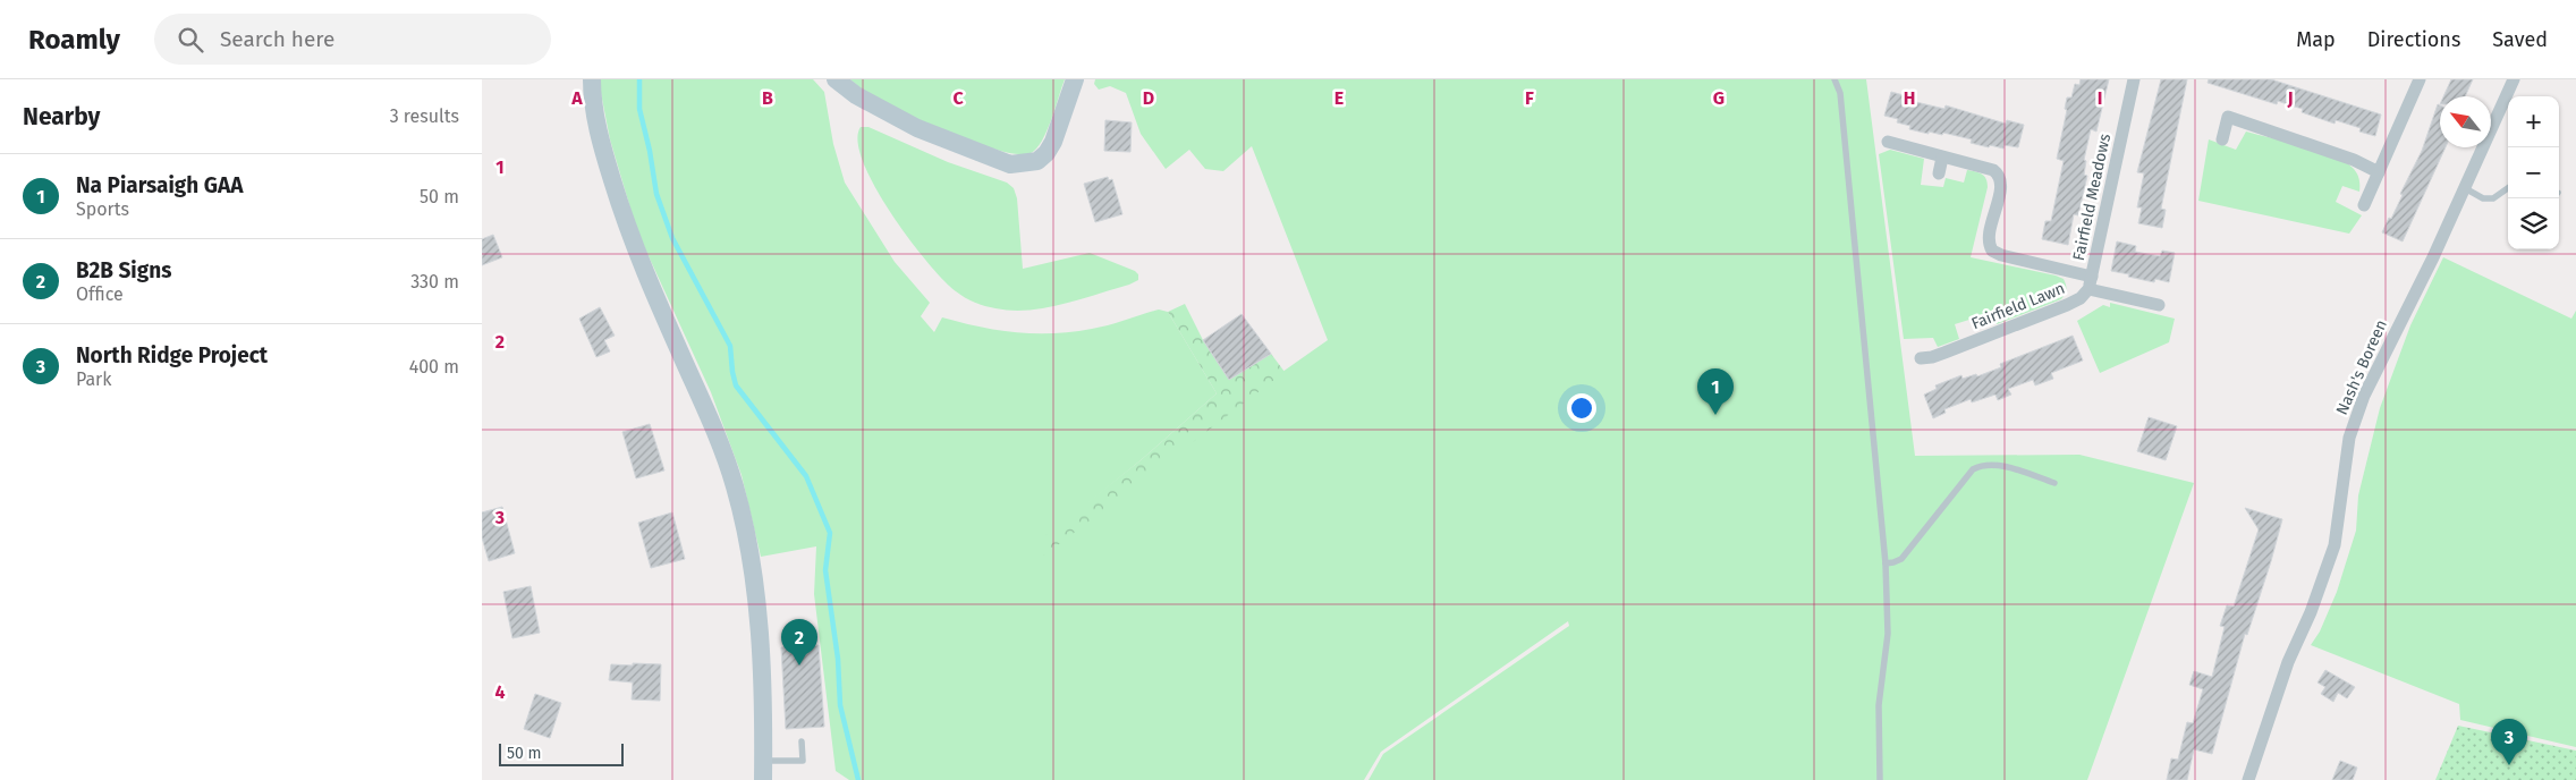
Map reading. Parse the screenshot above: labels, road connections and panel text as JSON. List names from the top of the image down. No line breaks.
{"streets":{"street":["Fairfield Meadows","Fairfield Lawn","Nash's Boreen"]},"crossings":[["Fairfield Meadows","Fairfield Lawn"]],"scale_bar":"50 m","north":"top left","page":{"header":"Roamly","search":"Search here","nav":["Map","Directions","Saved"],"heading":["Nearby","3 results"],"map_buttons":["+","−"],"list":[{"mark":"1","name":"Na Piarsaigh GAA","note":"Sports","value":"50 m"},{"mark":"2","name":"B2B Signs","note":"Office","value":"330 m"},{"mark":"3","name":"North Ridge Project","note":"Park","value":"400 m"}],"pins":["1","2","3"],"scale":"50 m"},"grid":{"columns":["A","B","C","D","E","F","G","H","I","J"],"rows":["1","2","3","4"]}}
